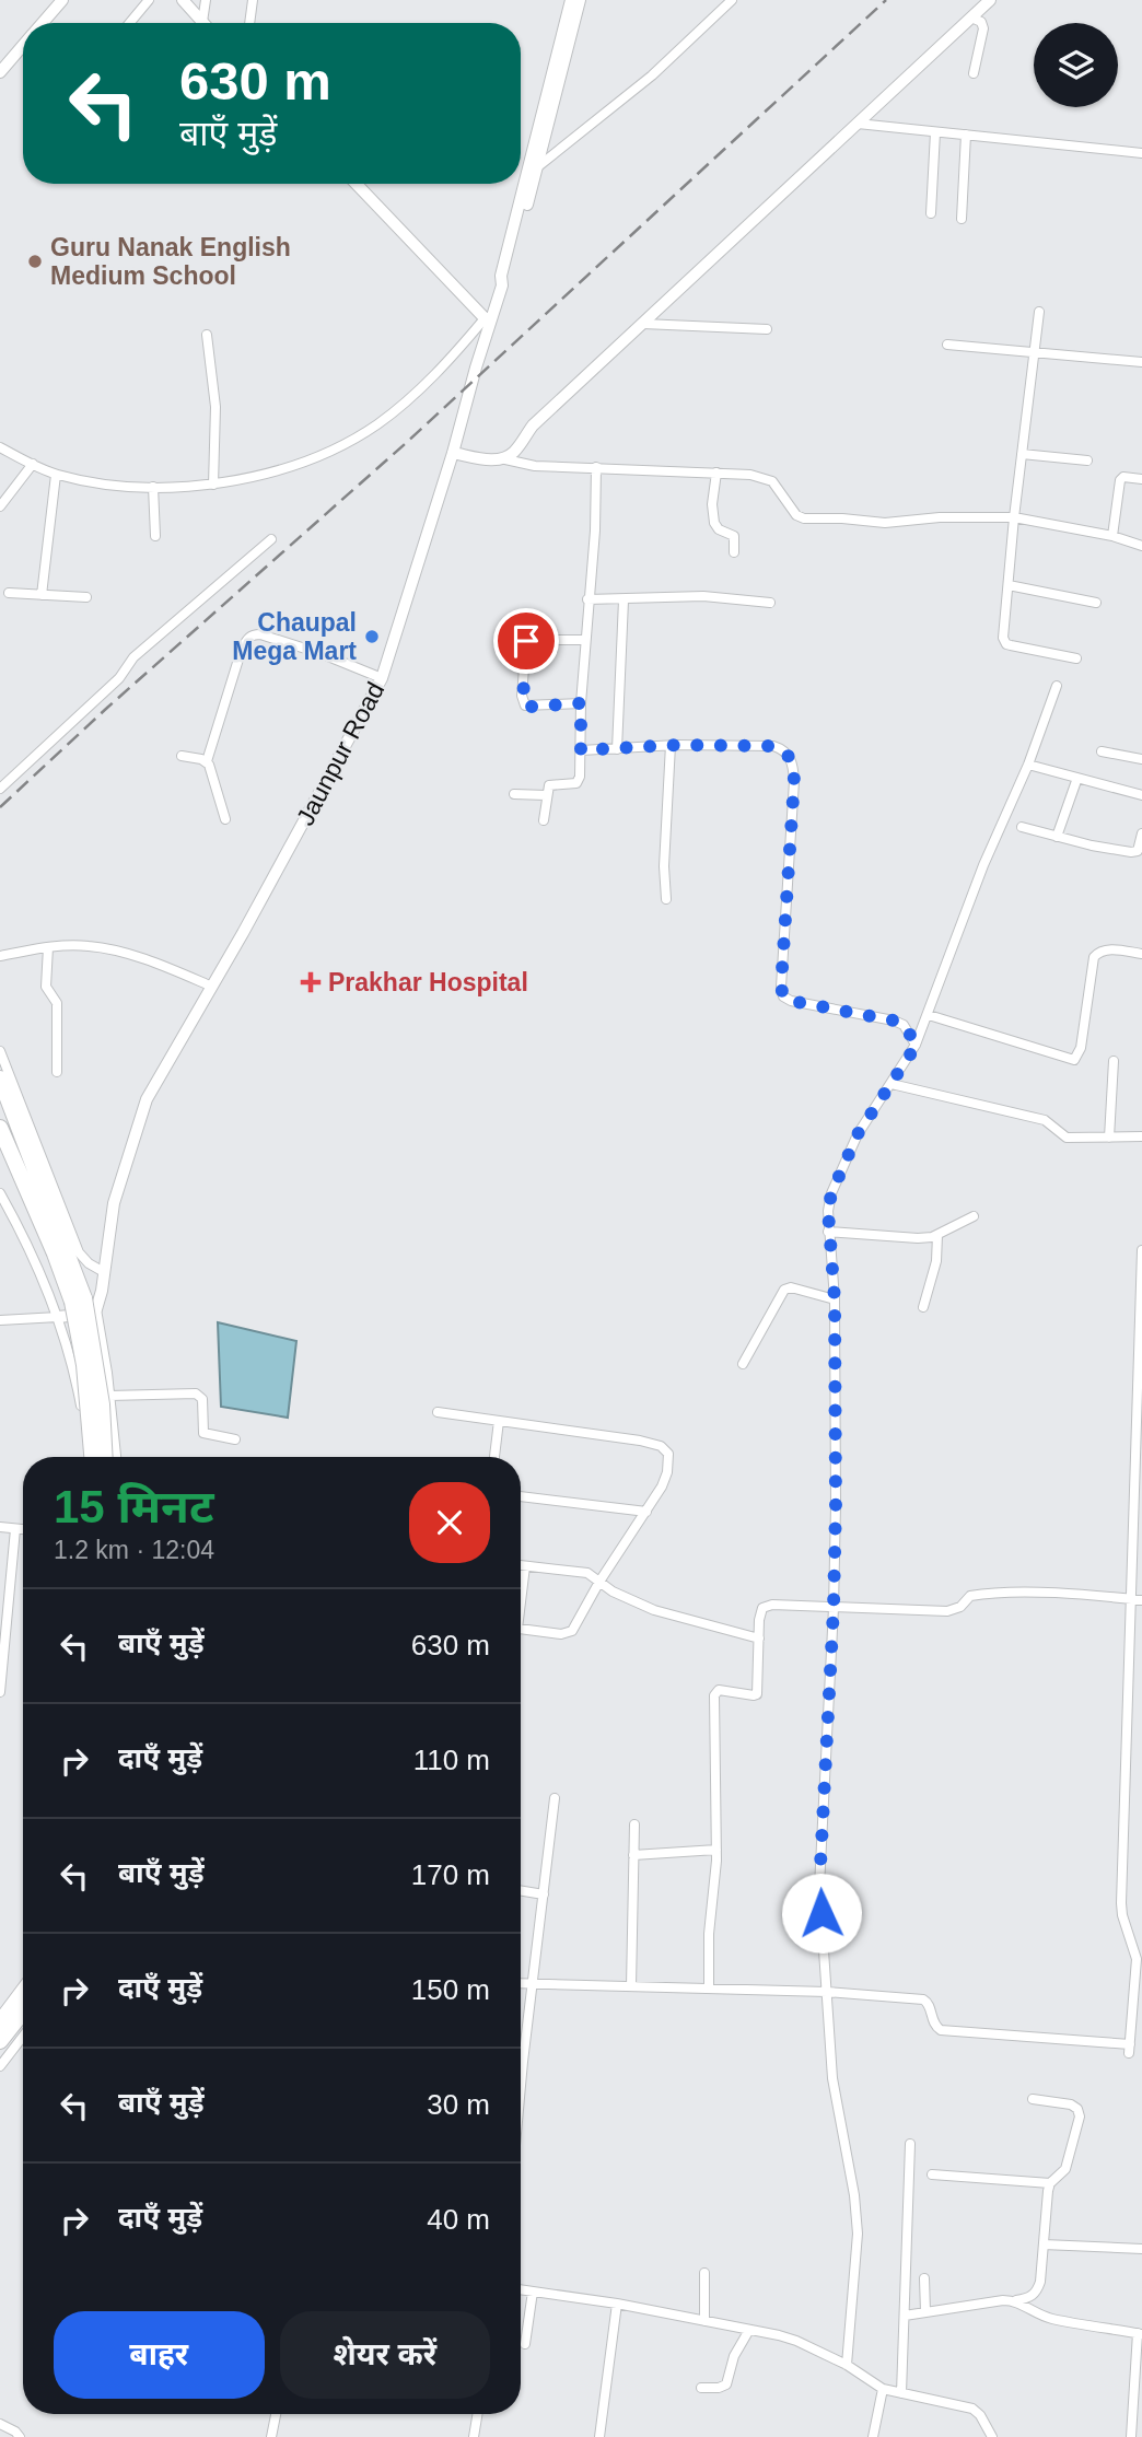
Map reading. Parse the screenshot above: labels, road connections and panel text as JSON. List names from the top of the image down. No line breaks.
{"streets":{"street":["Jaunpur Road"]},"places":{"other":["Guru Nanak English Medium School","Chaupal Mega Mart"],"health":["Prakhar Hospital"]},"page":{"turn":["630 m","बाएँ मुड़ें"],"heading":["15 मिनट","1.2 km · 12:04"],"list":[{"name":"बाएँ मुड़ें","value":"630 m"},{"name":"दाएँ मुड़ें","value":"110 m"},{"name":"बाएँ मुड़ें","value":"170 m"},{"name":"दाएँ मुड़ें","value":"150 m"},{"name":"बाएँ मुड़ें","value":"30 m"},{"name":"दाएँ मुड़ें","value":"40 m"}],"buttons":["बाहर","शेयर करें"]}}
